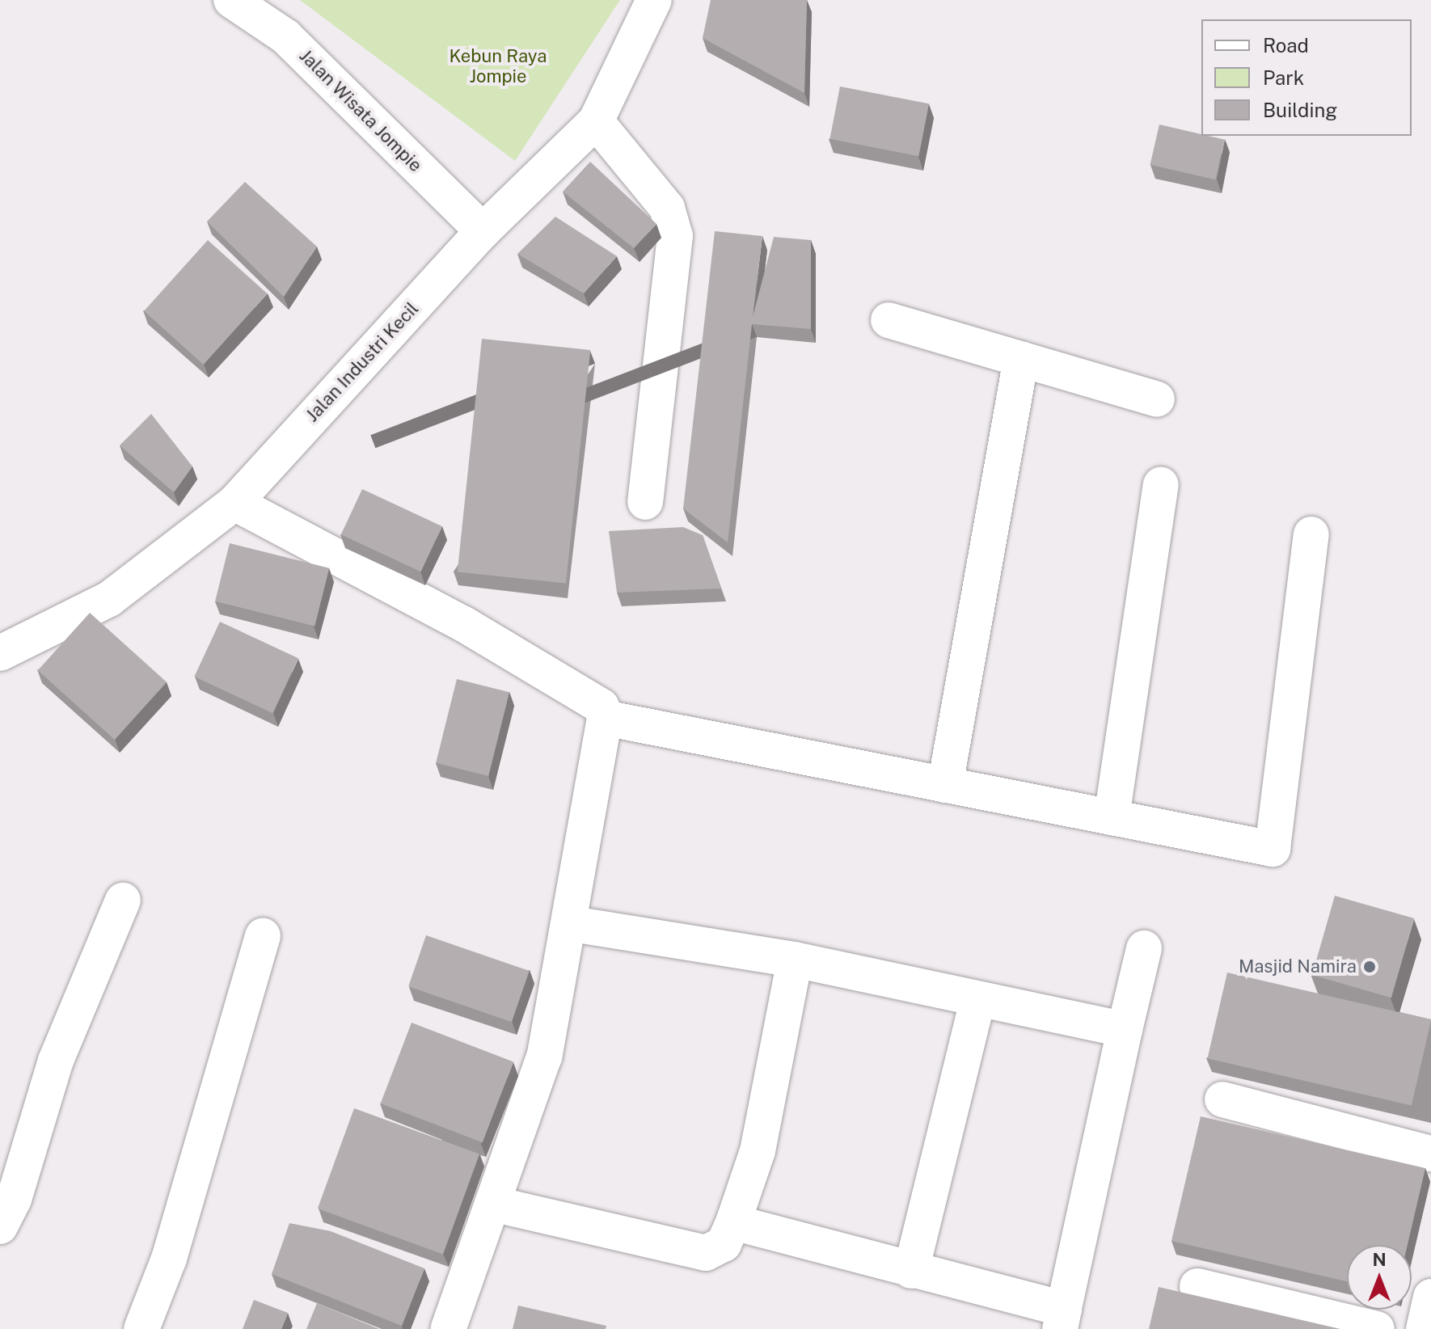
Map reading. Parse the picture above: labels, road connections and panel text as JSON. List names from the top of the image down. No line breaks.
{"streets":{"street":["Jalan Wisata Jompie","Jalan Industri Kecil"]},"crossings":[["Jalan Wisata Jompie","Jalan Industri Kecil"]],"parks":["Kebun Raya Jompie"],"places":["Masjid Namira"],"legend":["Road","Park","Building"],"north":"top"}
